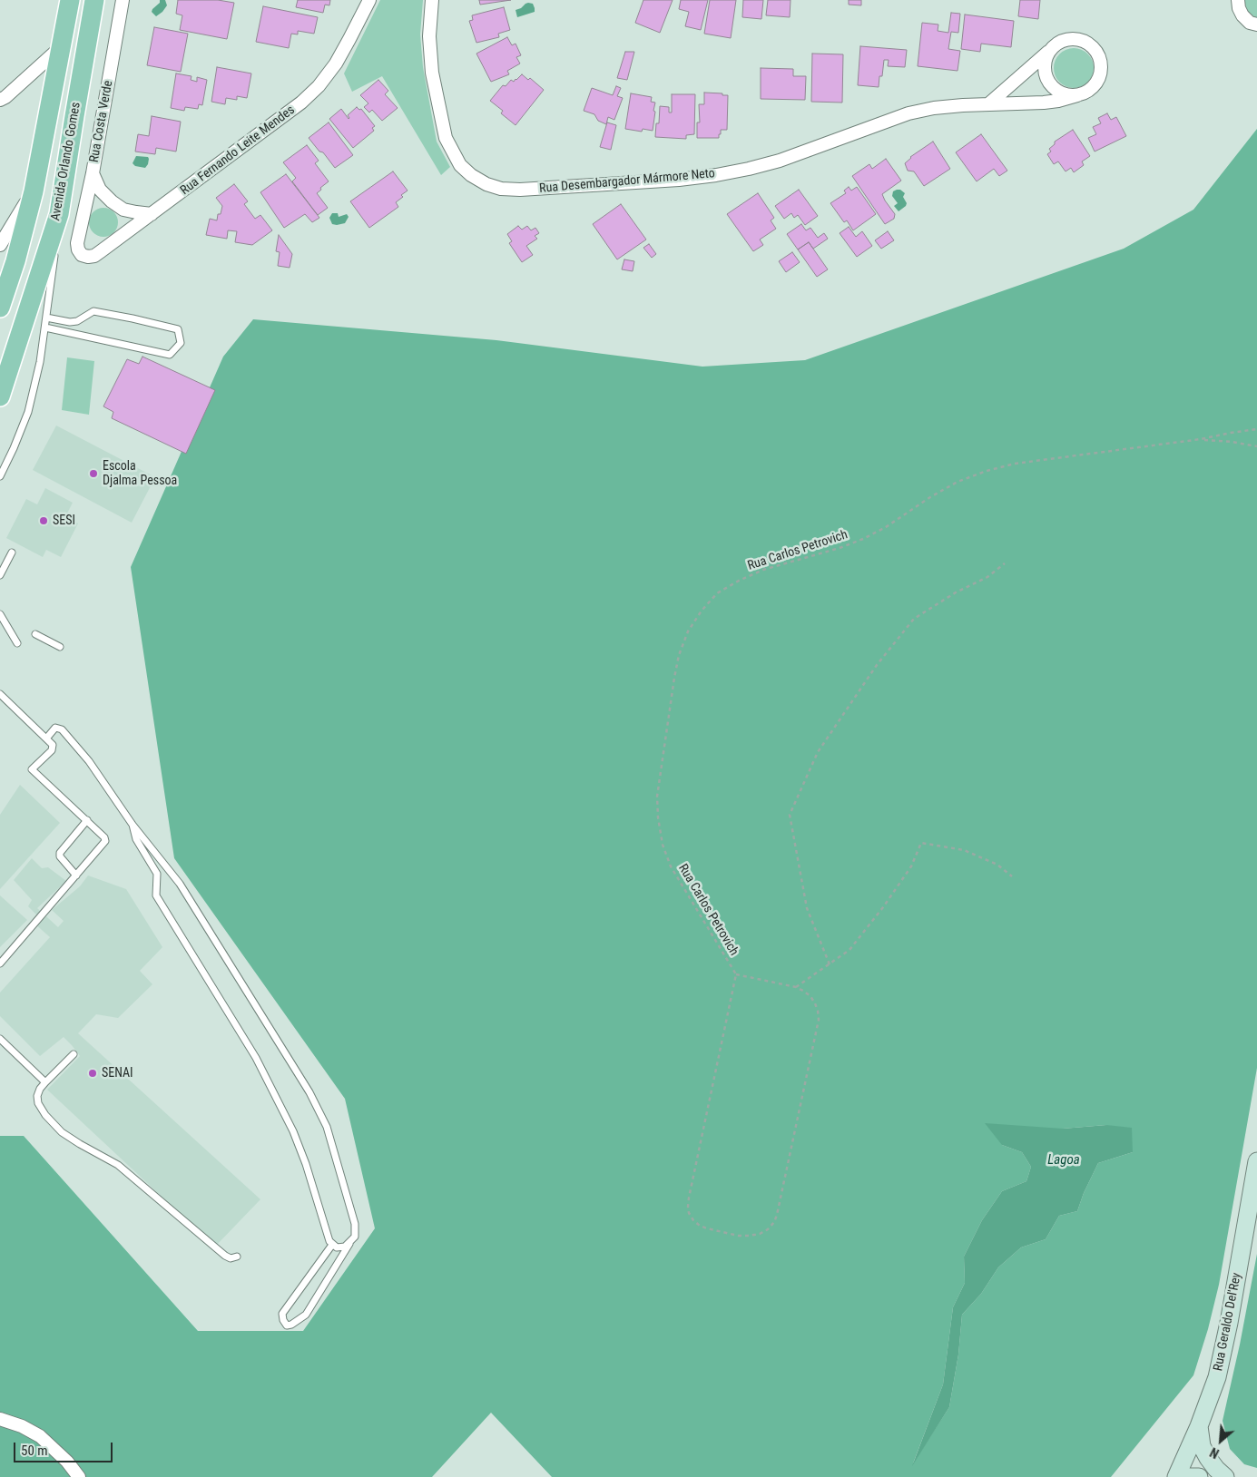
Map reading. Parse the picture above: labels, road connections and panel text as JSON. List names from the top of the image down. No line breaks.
{"streets":{"main road":["Avenida Orlando Gomes","Rua Geraldo Del'Rey"],"street":["Rua Costa Verde","Rua Fernando Leite Mendes","Rua Desembargador Mármore Neto"],"path":["Rua Carlos Petrovich"]},"crossings":[["Rua Costa Verde","Rua Fernando Leite Mendes"]],"water":["Lagoa"],"places":["Escola Djalma Pessoa","SESI","SENAI"],"scale_bar":"50 m","north":"bottom left"}
